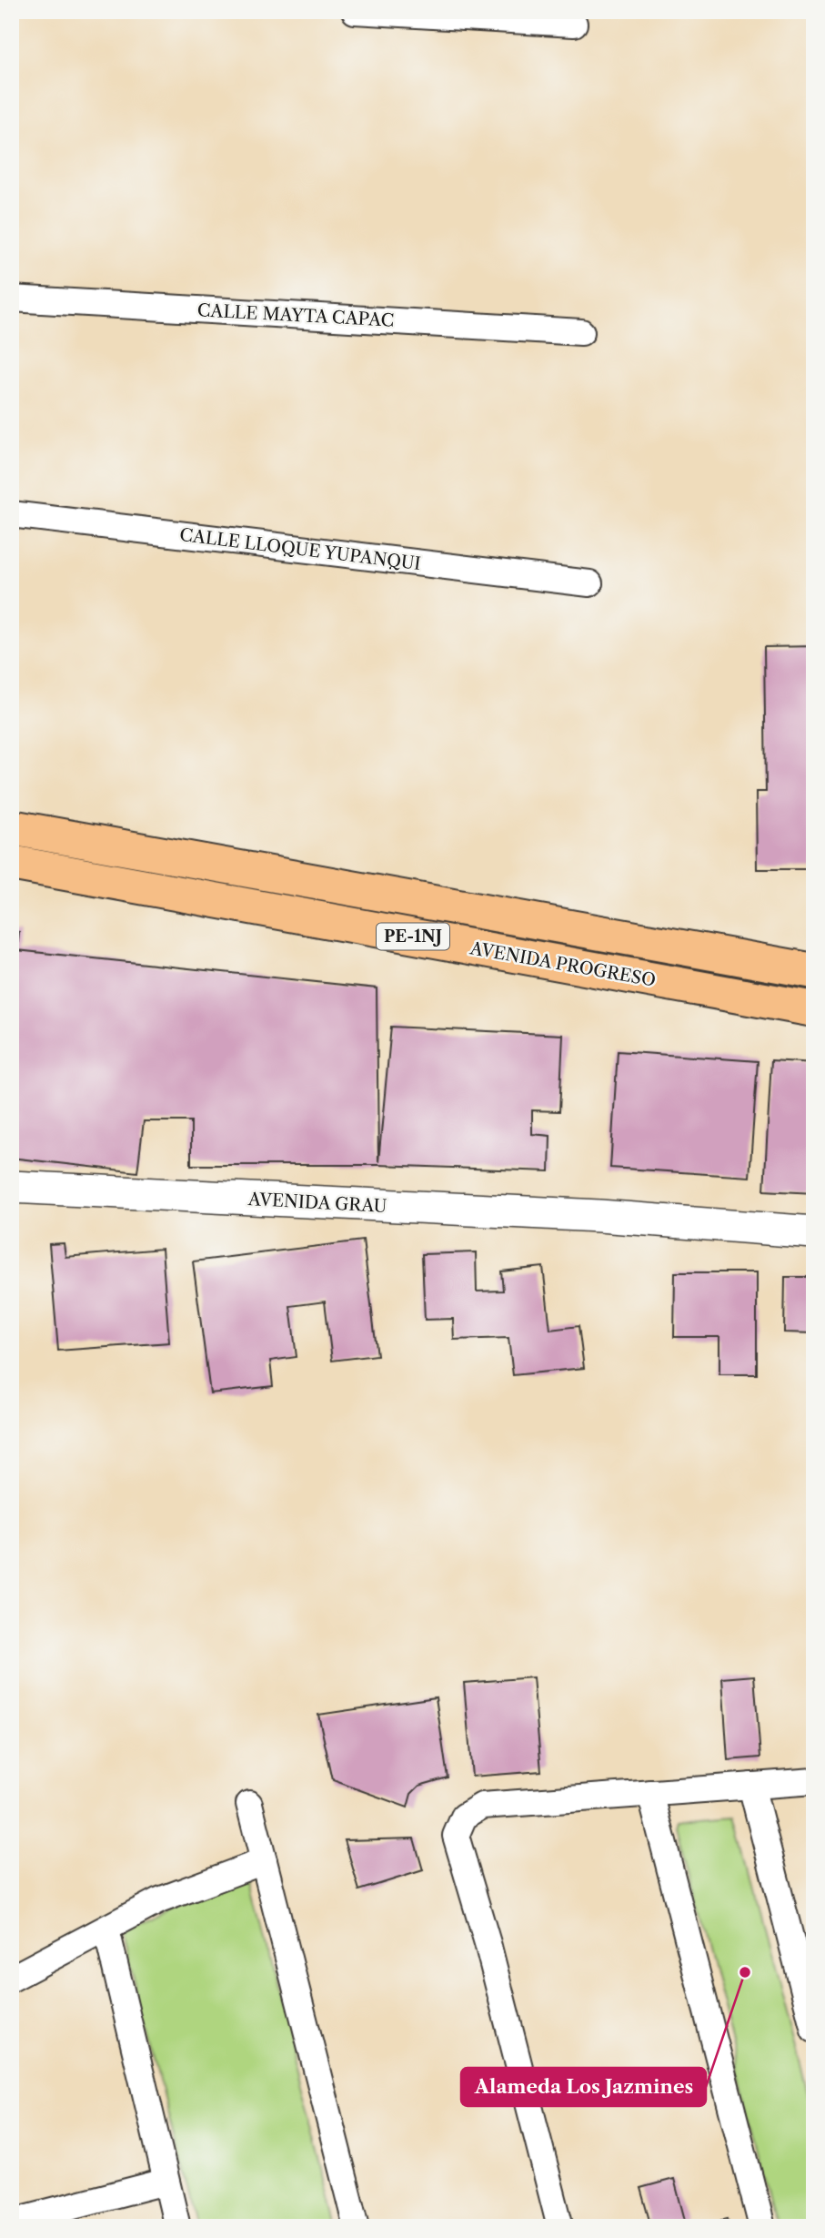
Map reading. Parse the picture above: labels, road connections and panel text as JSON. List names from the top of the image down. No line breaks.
{"streets":{"main road":["PE-1NJ","AVENIDA PROGRESO"],"street":["CALLE MAYTA CAPAC","CALLE LLOQUE YUPANQUI","AVENIDA GRAU"]},"places":["Alameda Los Jazmines"]}
